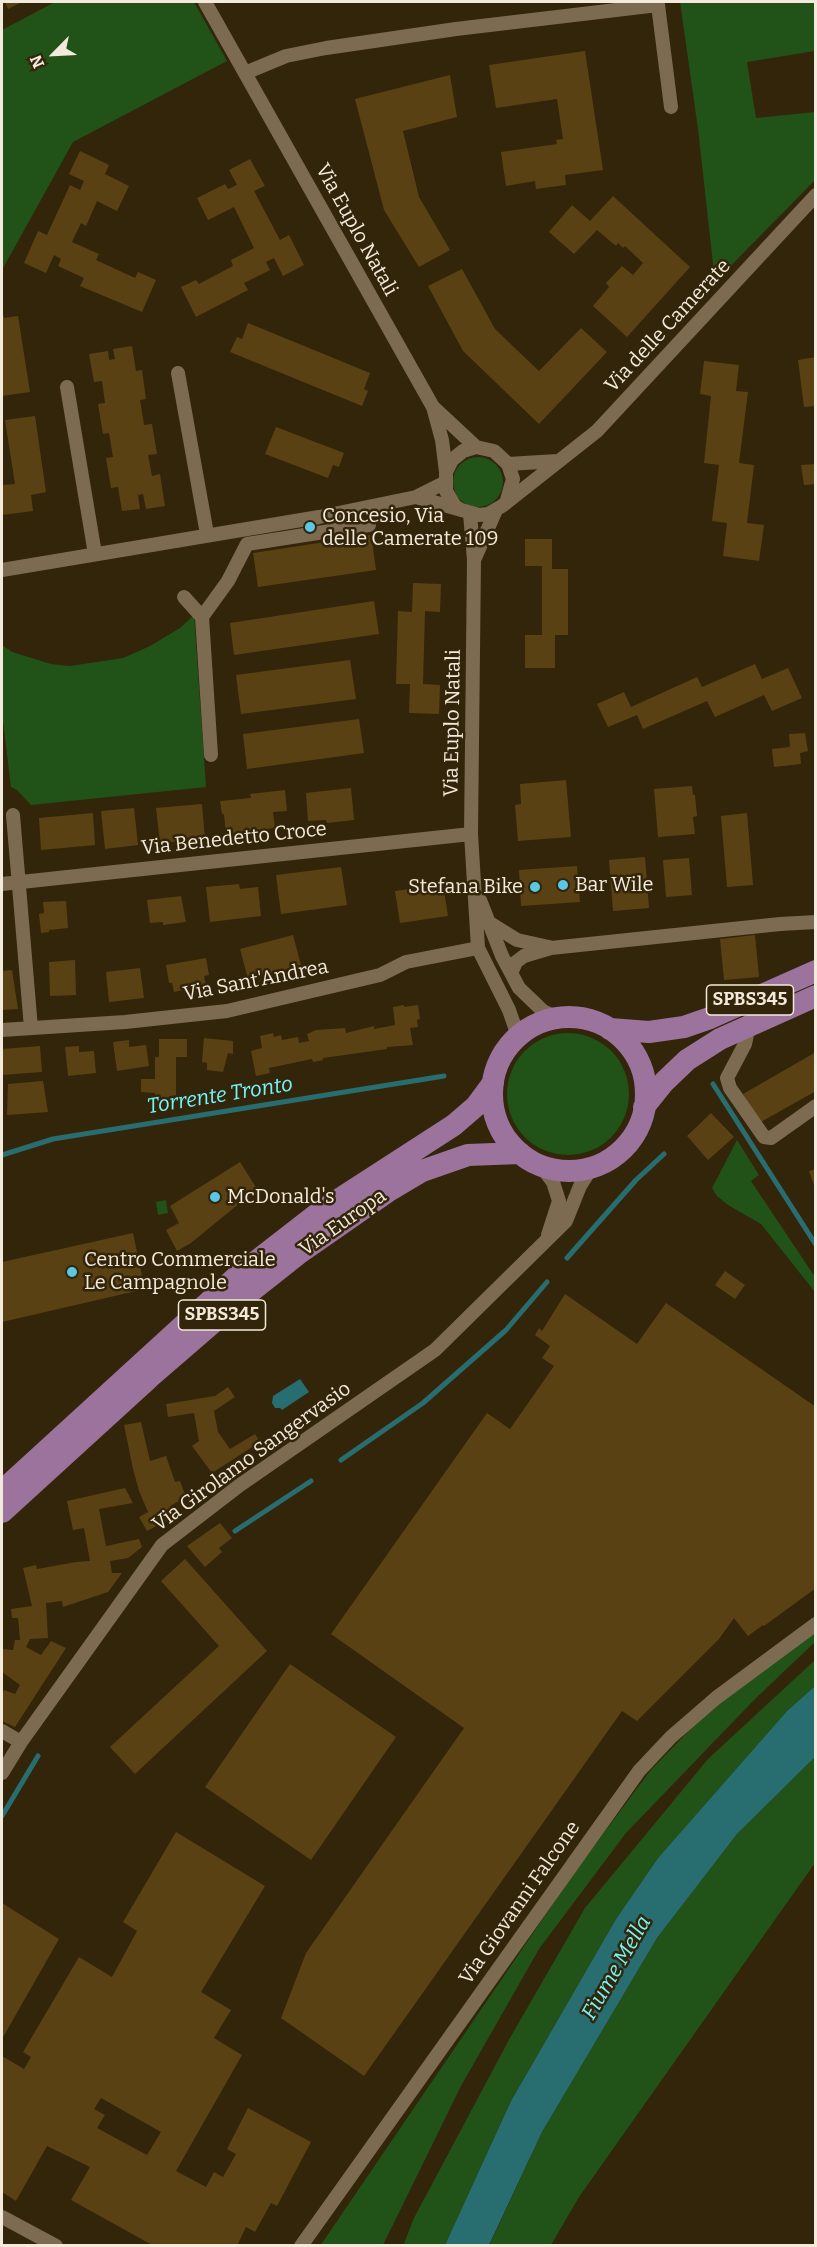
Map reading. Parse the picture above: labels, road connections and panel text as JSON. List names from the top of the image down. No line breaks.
{"streets":{"main road":["SPBS345","Via Europa"],"street":["Via Euplo Natali","Via delle Camerate","Via Benedetto Croce","Via Sant'Andrea","Via Girolamo Sangervasio","Via Giovanni Falcone"]},"crossings":[["Via Euplo Natali","Via delle Camerate"],["Via Euplo Natali","Via Benedetto Croce"],["Via Euplo Natali","Via Sant'Andrea"],["Via Euplo Natali","Via Europa"],["Via Euplo Natali","Via Girolamo Sangervasio"],["Via Europa","Via Girolamo Sangervasio"]],"water":["Torrente Tronto","Fiume Mella"],"places":["Concesio, Via delle Camerate 109","Bar Wile","Stefana Bike","McDonald's","Centro Commerciale Le Campagnole"],"north":"bottom left"}
